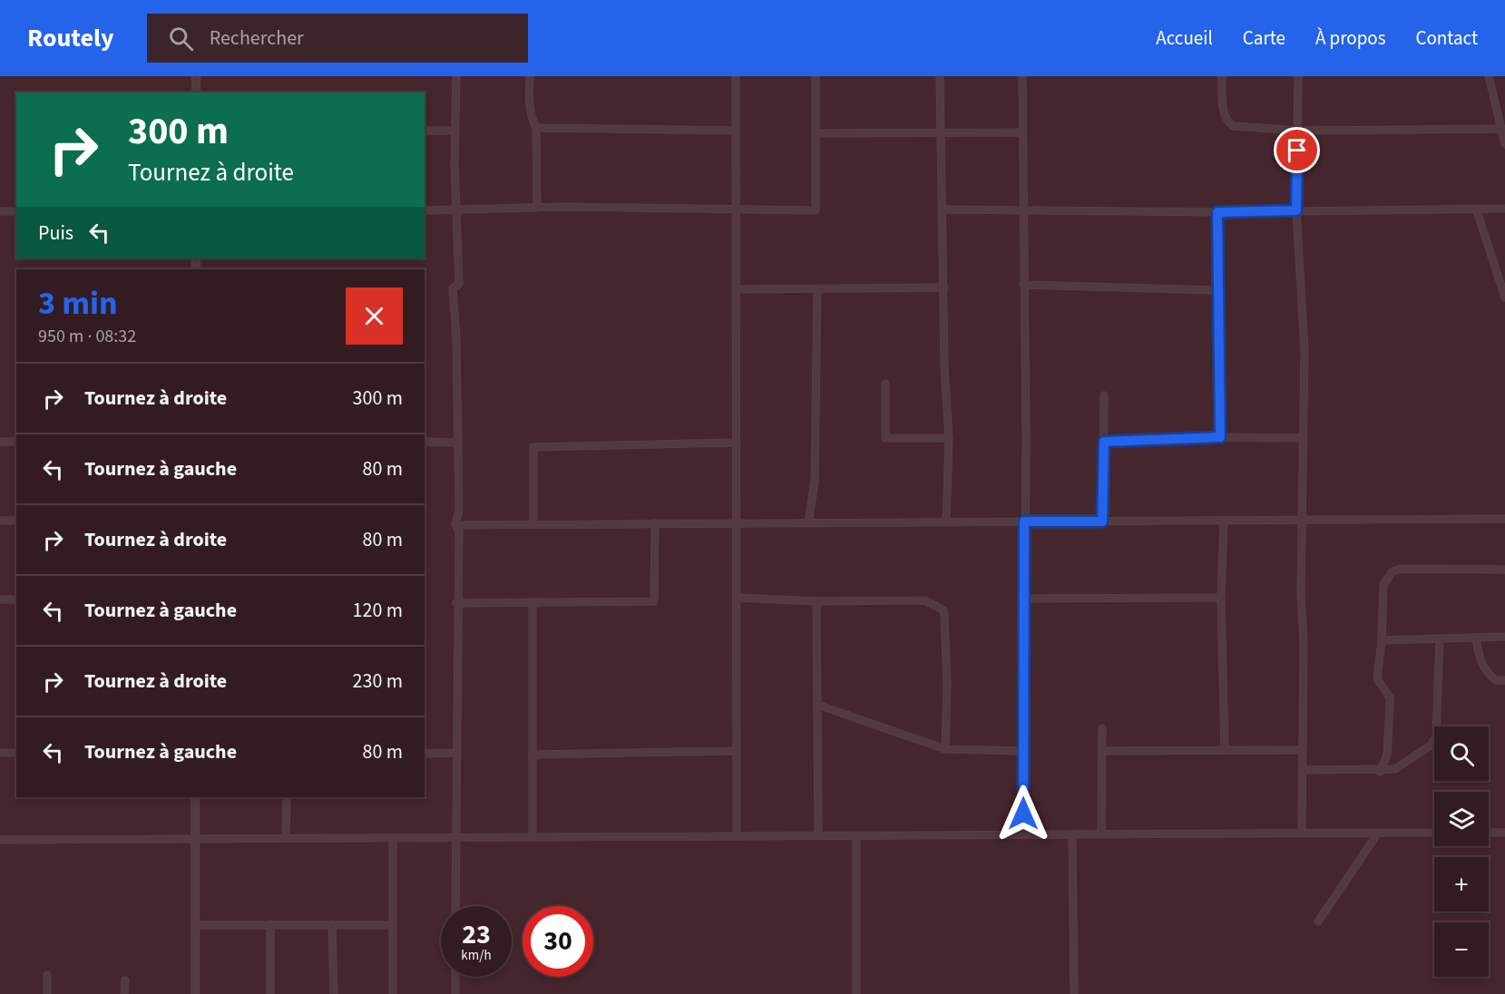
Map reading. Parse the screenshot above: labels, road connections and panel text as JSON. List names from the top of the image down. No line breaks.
{"page":{"header":"Routely","search":"Rechercher","nav":["Accueil","Carte","À propos","Contact"],"turn":["300 m","Tournez à droite"],"then":"Puis","heading":["3 min","950 m · 08:32"],"list":[{"name":"Tournez à droite","value":"300 m"},{"name":"Tournez à gauche","value":"80 m"},{"name":"Tournez à droite","value":"80 m"},{"name":"Tournez à gauche","value":"120 m"},{"name":"Tournez à droite","value":"230 m"},{"name":"Tournez à gauche","value":"80 m"}],"map_buttons":["+","−"],"speed":"23 km/h","limit":"30"}}
